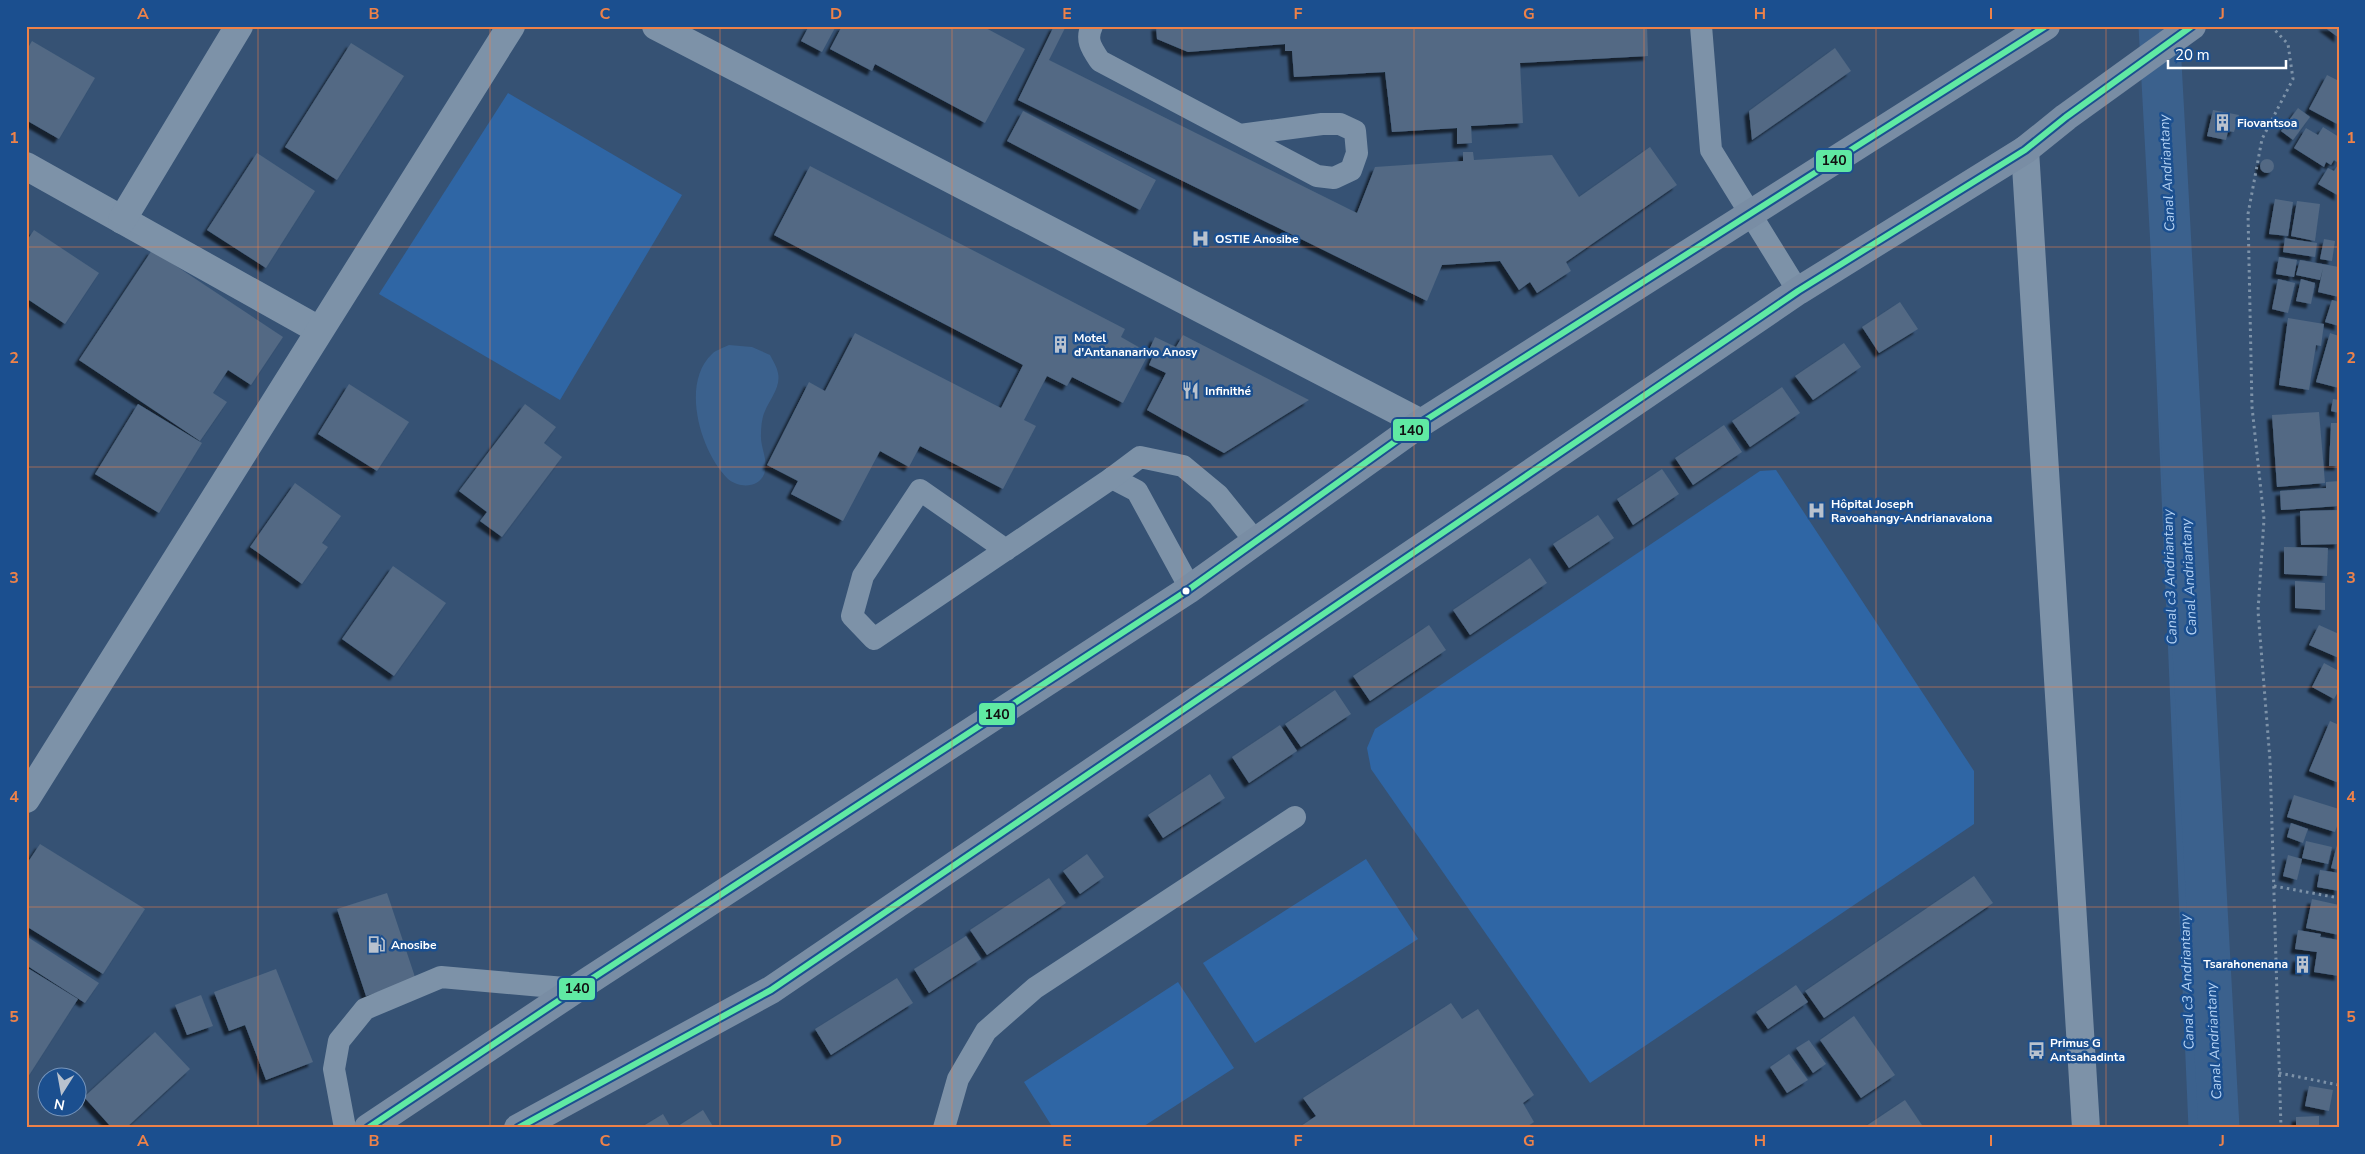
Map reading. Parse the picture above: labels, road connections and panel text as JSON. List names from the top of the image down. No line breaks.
{"water":["Canal Andriantany","Canal c3 Andriantany"],"places":{"building":["Fiovantsoa","Motel d'Antananarivo Anosy","Tsarahonenana"],"hospital":["OSTIE Anosibe","Hôpital Joseph Ravoahangy-Andrianavalona"],"restaurant":["Infinithé"],"fuel station":["Anosibe"],"bus stop":["Primus G Antsahadinta"]},"lines":["transit line 140"],"scale_bar":"20 m","north":"bottom","grid":{"columns":["A","B","C","D","E","F","G","H","I","J"],"rows":["1","2","3","4","5"]}}
